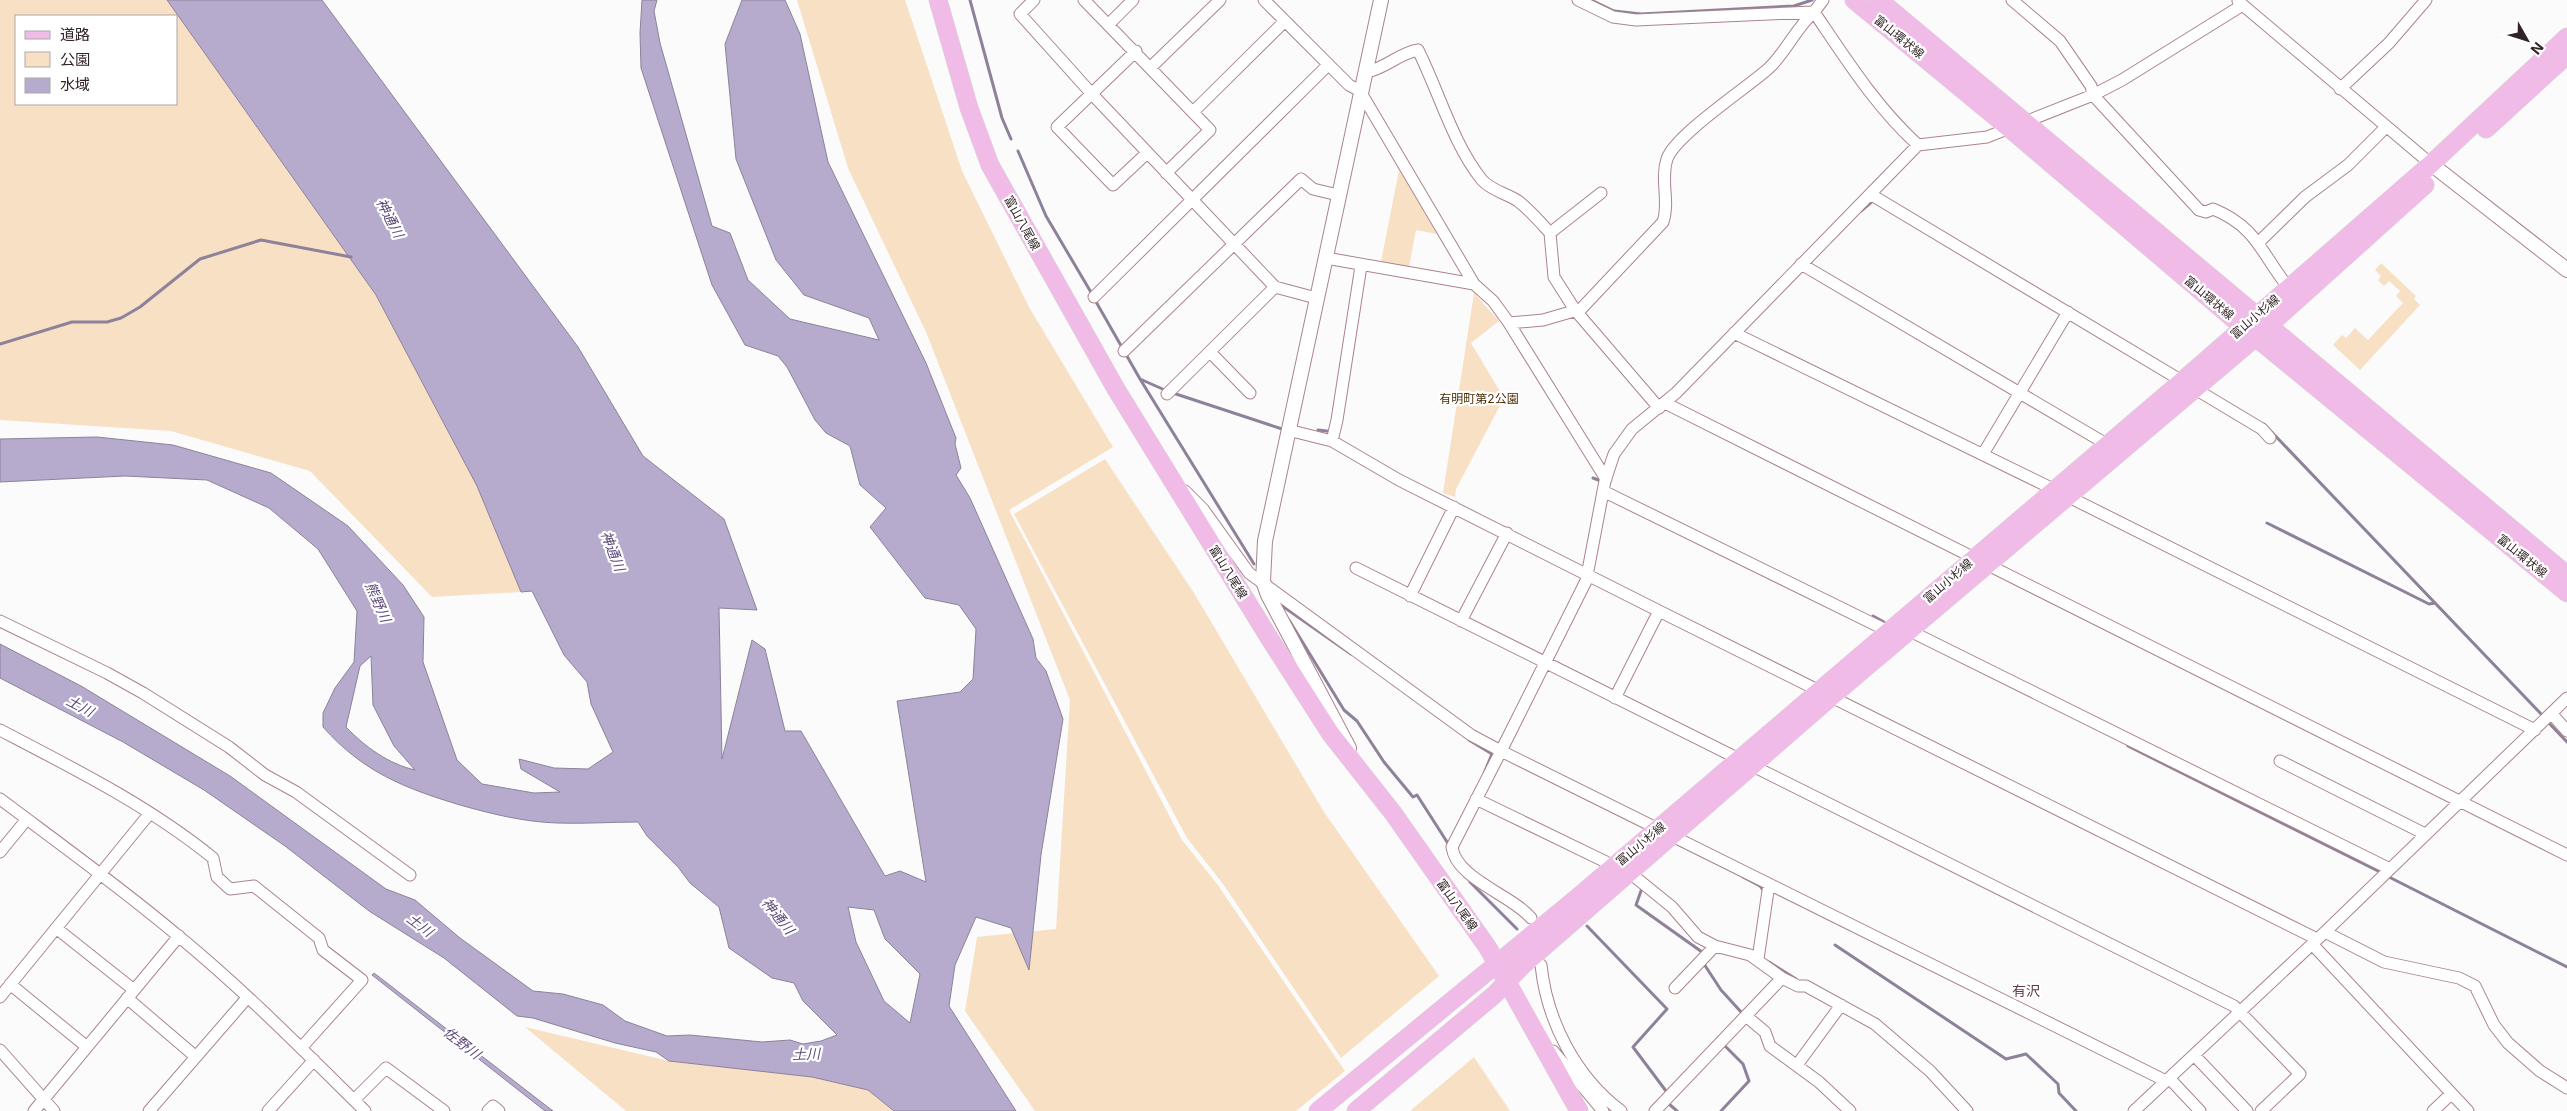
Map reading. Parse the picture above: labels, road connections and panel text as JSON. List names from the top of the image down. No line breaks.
{"streets":{"main road":["富山環状線","富山八尾線","富山小杉線"]},"crossings":[["富山環状線","富山小杉線"],["富山八尾線","富山小杉線"]],"districts":["有沢"],"water":["神通川","熊野川","土川","佐野川"],"parks":["有明町第2公園"],"legend":["道路","公園","水域"],"north":"bottom right"}
